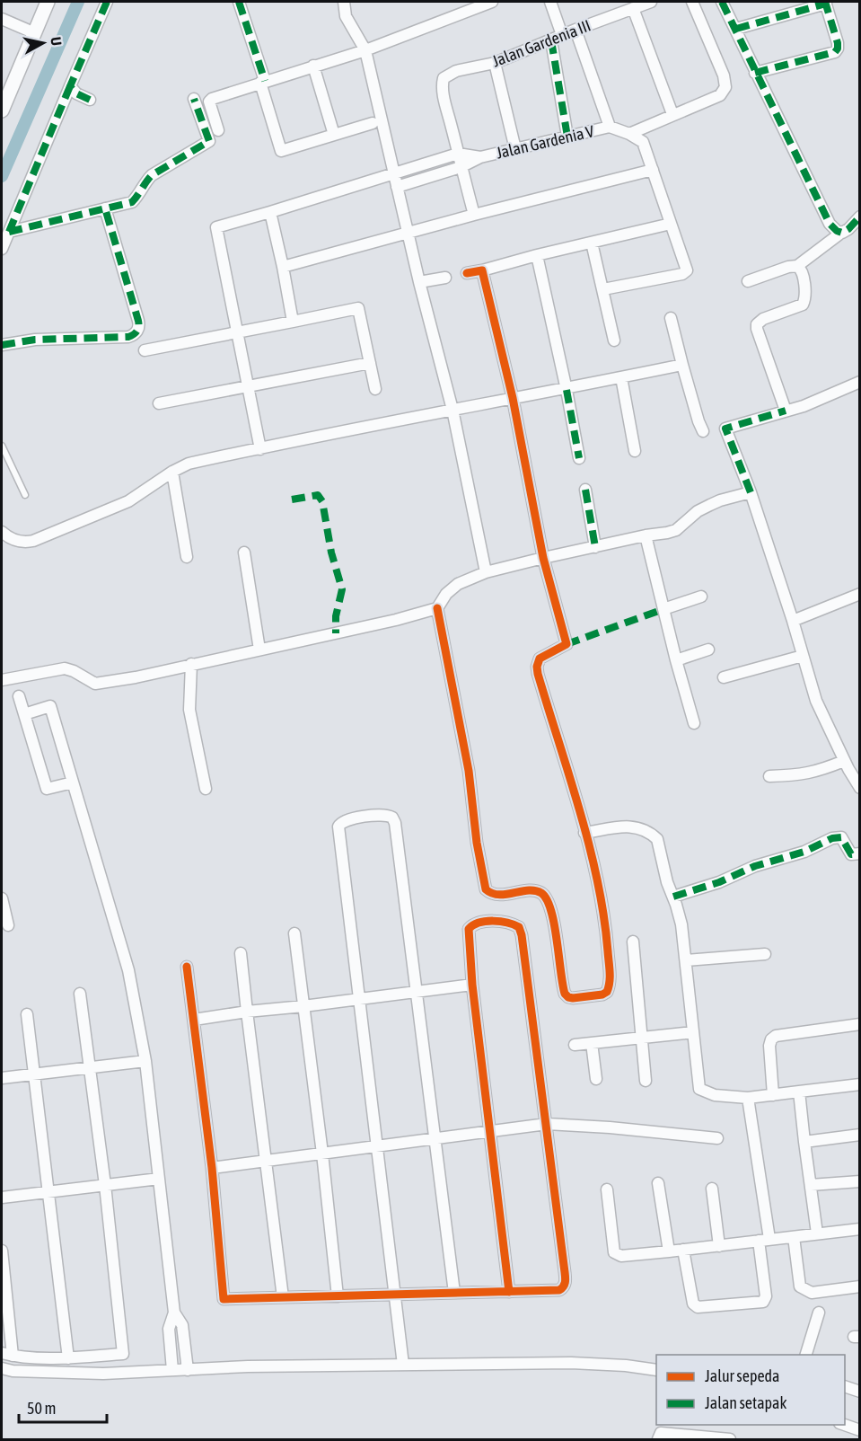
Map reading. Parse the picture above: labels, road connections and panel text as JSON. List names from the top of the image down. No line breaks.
{"streets":{"street":["Jalan Gardenia III","Jalan Gardenia V"]},"legend":["Jalur sepeda","Jalan setapak"],"scale_bar":"50 m","north":"right"}
